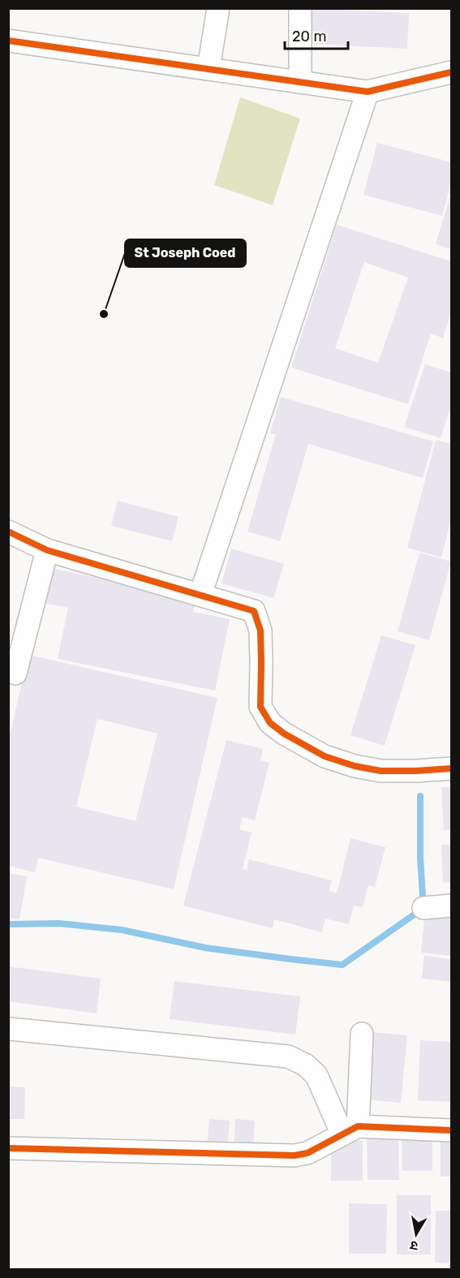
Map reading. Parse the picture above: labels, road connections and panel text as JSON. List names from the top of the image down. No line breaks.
{"places":["St Joseph Coed"],"scale_bar":"20 m","north":"bottom"}
